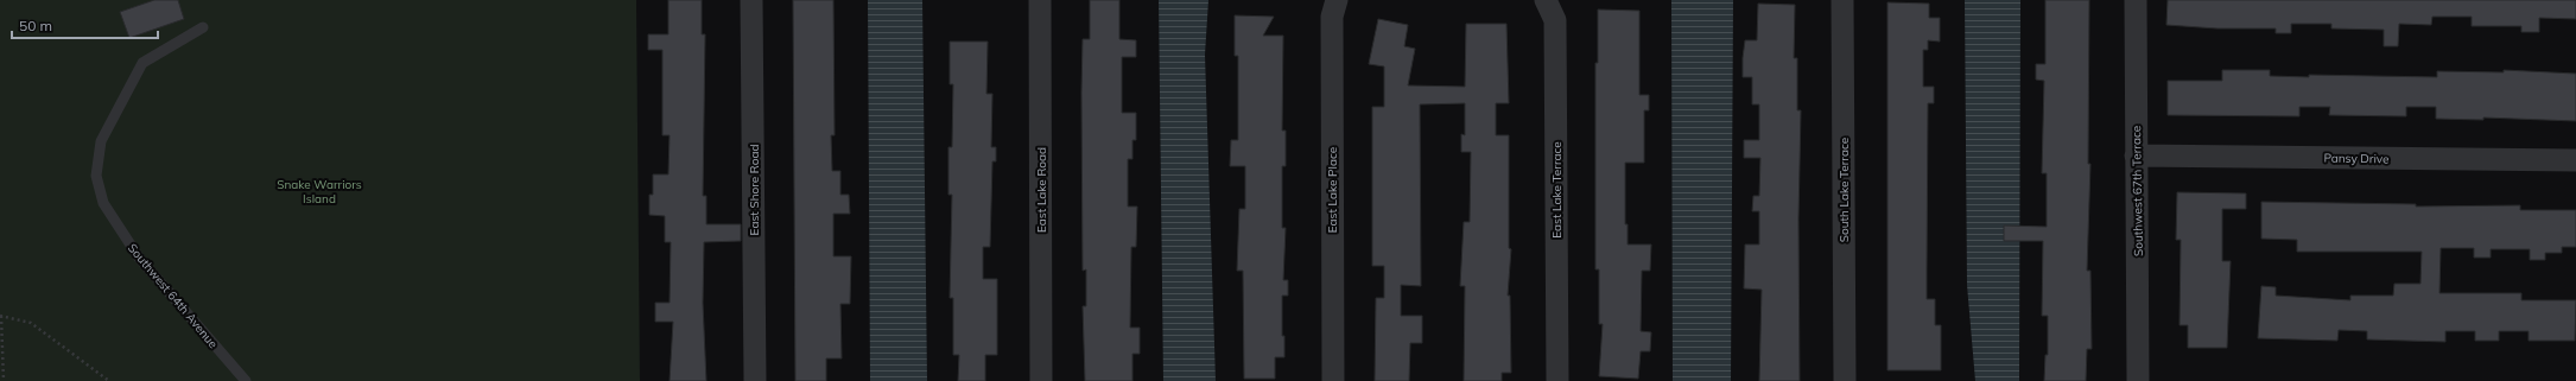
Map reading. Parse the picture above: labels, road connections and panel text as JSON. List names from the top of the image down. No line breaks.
{"streets":{"street":["Pansy Drive","East Shore Road","East Lake Road","East Lake Place","East Lake Terrace","South Lake Terrace","Southwest 67th Terrace"],"lane":["Southwest 64th Avenue"]},"crossings":[["Pansy Drive","Southwest 67th Terrace"]],"parks":["Snake Warriors Island"],"scale_bar":"50 m"}
